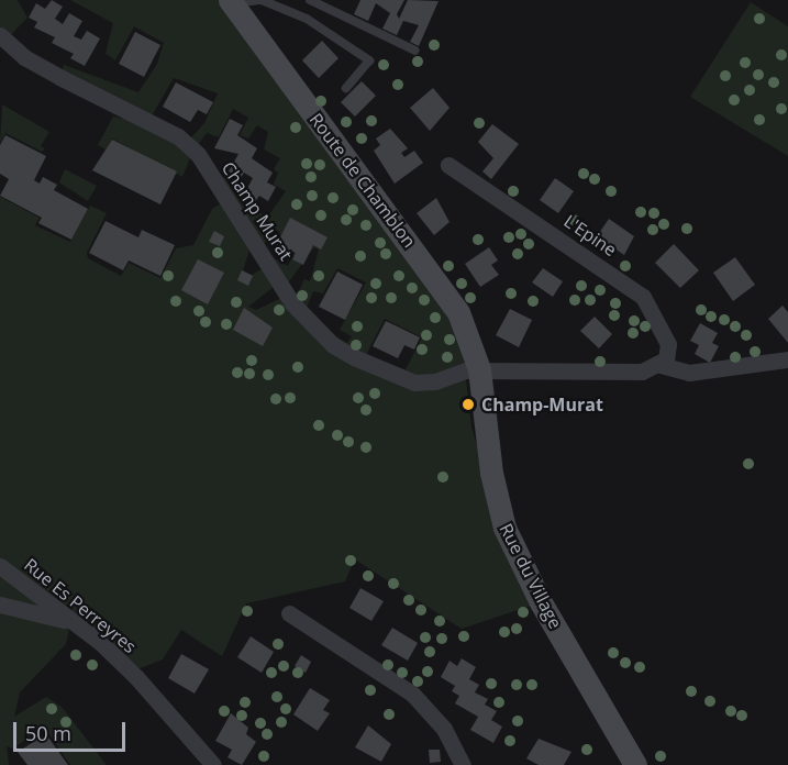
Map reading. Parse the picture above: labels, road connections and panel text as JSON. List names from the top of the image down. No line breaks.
{"streets":{"street":["Route de Chamblon","Champ Murat","L'Epine","Rue du Village","Rue Es Perreyres"]},"crossings":[["Route de Chamblon","Champ Murat"],["Route de Chamblon","Rue du Village"],["Champ Murat","Rue du Village"]],"places":["Champ-Murat"],"scale_bar":"50 m"}
